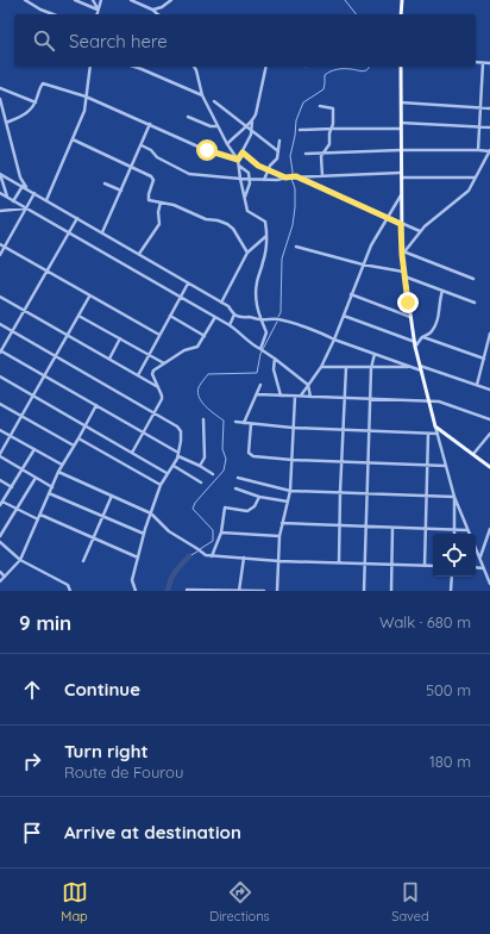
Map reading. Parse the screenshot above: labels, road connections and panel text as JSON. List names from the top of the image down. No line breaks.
{"page":{"search":"Search here","heading":["9 min","Walk · 680 m"],"list":[["Continue","500 m"],["Turn right","Route de Fourou","180 m"],"Arrive at destination"],"nav":["Map","Directions","Saved"]}}
